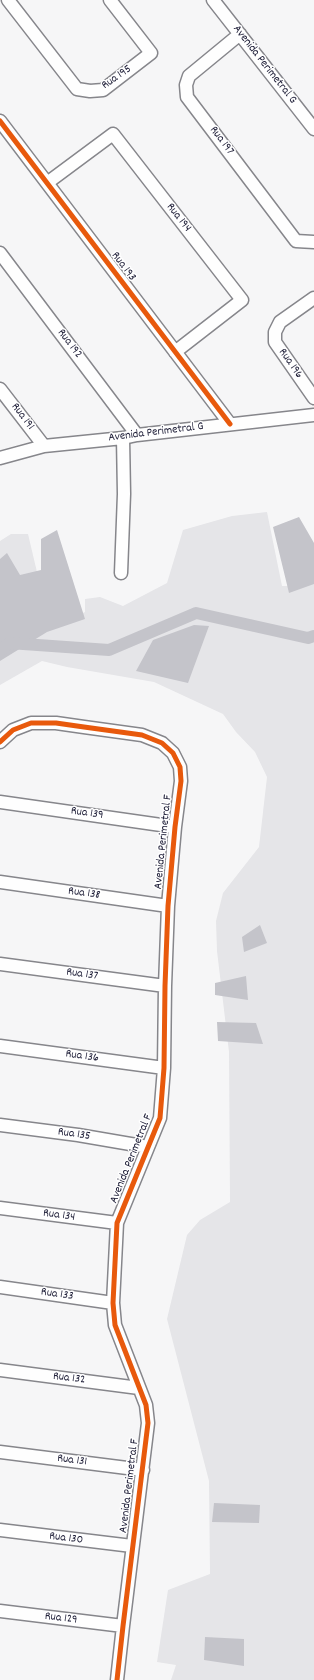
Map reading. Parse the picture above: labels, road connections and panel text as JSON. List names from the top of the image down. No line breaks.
{"streets":{"street":["Avenida Perimetral G","Rua 195","Rua 197","Rua 194","Rua 193","Rua 192","Rua 196","Rua 191","Rua 139","Avenida Perimetral F","Rua 138","Rua 137","Rua 136","Rua 135","Rua 134","Rua 133","Rua 132","Rua 131","Rua 130","Rua 129"]},"crossings":[["Avenida Perimetral G","Rua 197"],["Avenida Perimetral G","Rua 193"],["Avenida Perimetral G","Rua 192"],["Avenida Perimetral G","Rua 191"],["Rua 194","Rua 193"],["Rua 139","Avenida Perimetral F"],["Avenida Perimetral F","Rua 138"],["Avenida Perimetral F","Rua 137"],["Avenida Perimetral F","Rua 136"],["Avenida Perimetral F","Rua 135"],["Avenida Perimetral F","Rua 134"],["Avenida Perimetral F","Rua 133"],["Avenida Perimetral F","Rua 132"],["Avenida Perimetral F","Rua 131"],["Avenida Perimetral F","Rua 130"],["Avenida Perimetral F","Rua 129"]]}
